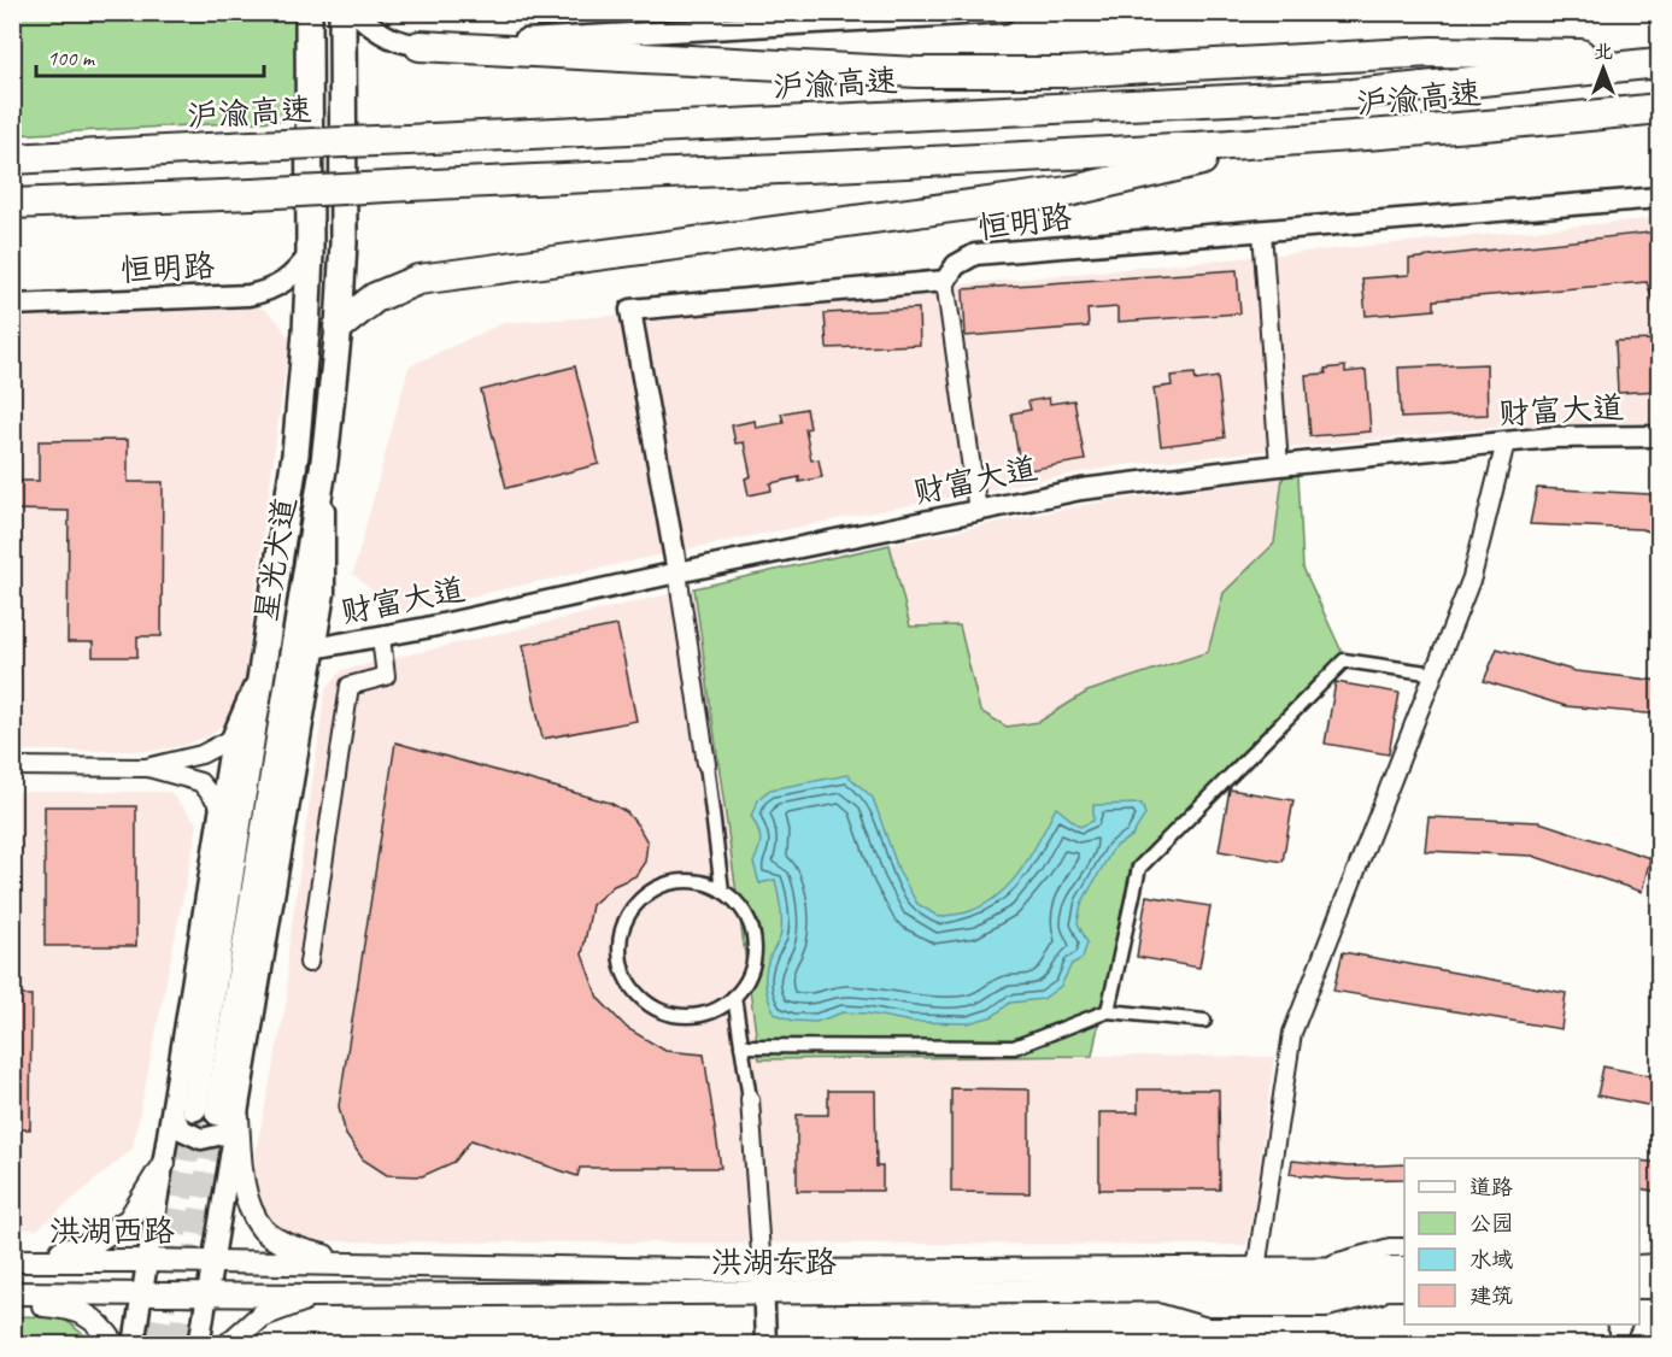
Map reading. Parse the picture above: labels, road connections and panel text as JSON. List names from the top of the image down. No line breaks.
{"streets":{"highway":["沪渝高速"],"main road":["星光大道","洪湖西路","洪湖东路"],"street":["恒明路","财富大道"]},"crossings":[["恒明路","星光大道"],["洪湖西路","洪湖东路"]],"legend":["道路","公园","水域","建筑"],"scale_bar":"100 m","north":"top"}
